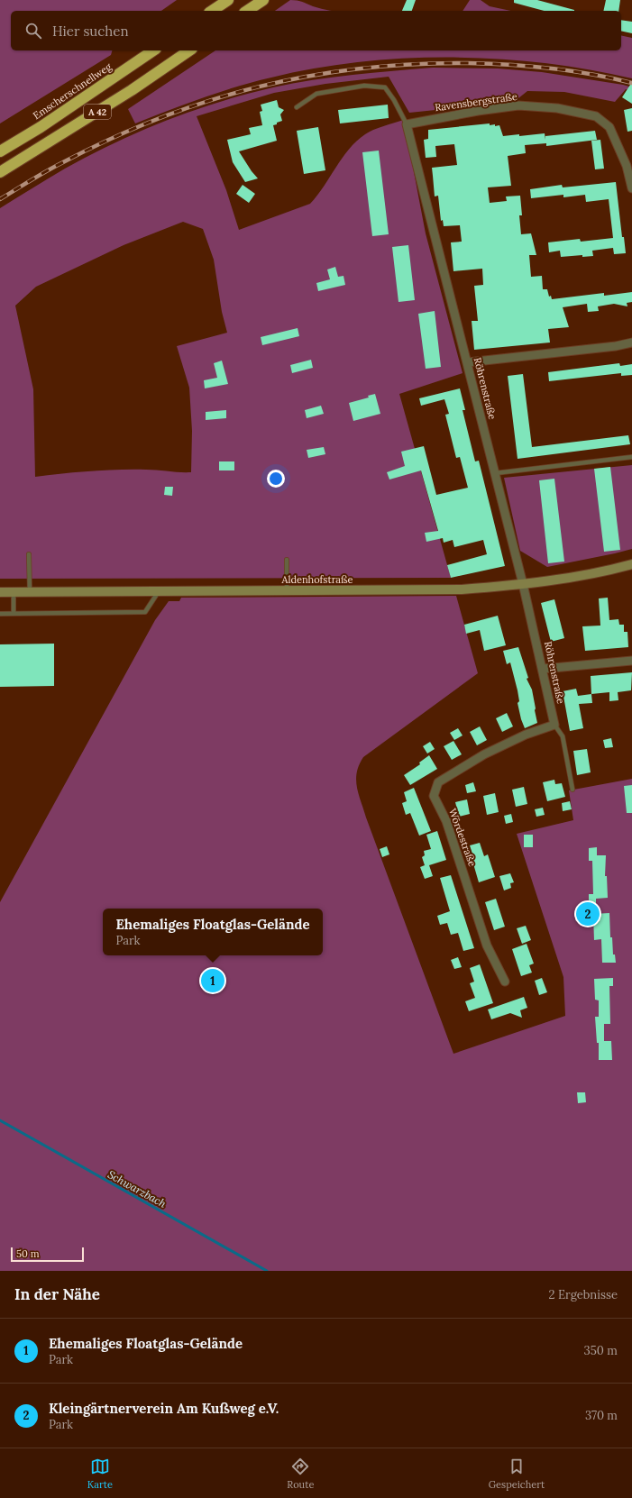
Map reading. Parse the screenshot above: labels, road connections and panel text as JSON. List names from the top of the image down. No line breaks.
{"streets":{"highway":["Emscherschnellweg","A 42"],"street":["Ravensbergstraße","Röhrenstraße","Aldenhofstraße","Wördestraße"]},"crossings":[["Ravensbergstraße","Röhrenstraße"],["Röhrenstraße","Aldenhofstraße"],["Röhrenstraße","Wördestraße"]],"water":["Schwarzbach"],"scale_bar":"50 m","page":{"search":"Hier suchen","pins":["2","1"],"popup":["Ehemaliges Floatglas-Gelände","Park"],"scale":"50 m","heading":["In der Nähe","2 Ergebnisse"],"list":[{"mark":"1","name":"Ehemaliges Floatglas-Gelände","note":"Park","value":"350 m"},{"mark":"2","name":"Kleingärtnerverein Am Kußweg e.V.","note":"Park","value":"370 m"}],"nav":["Karte","Route","Gespeichert"]}}
